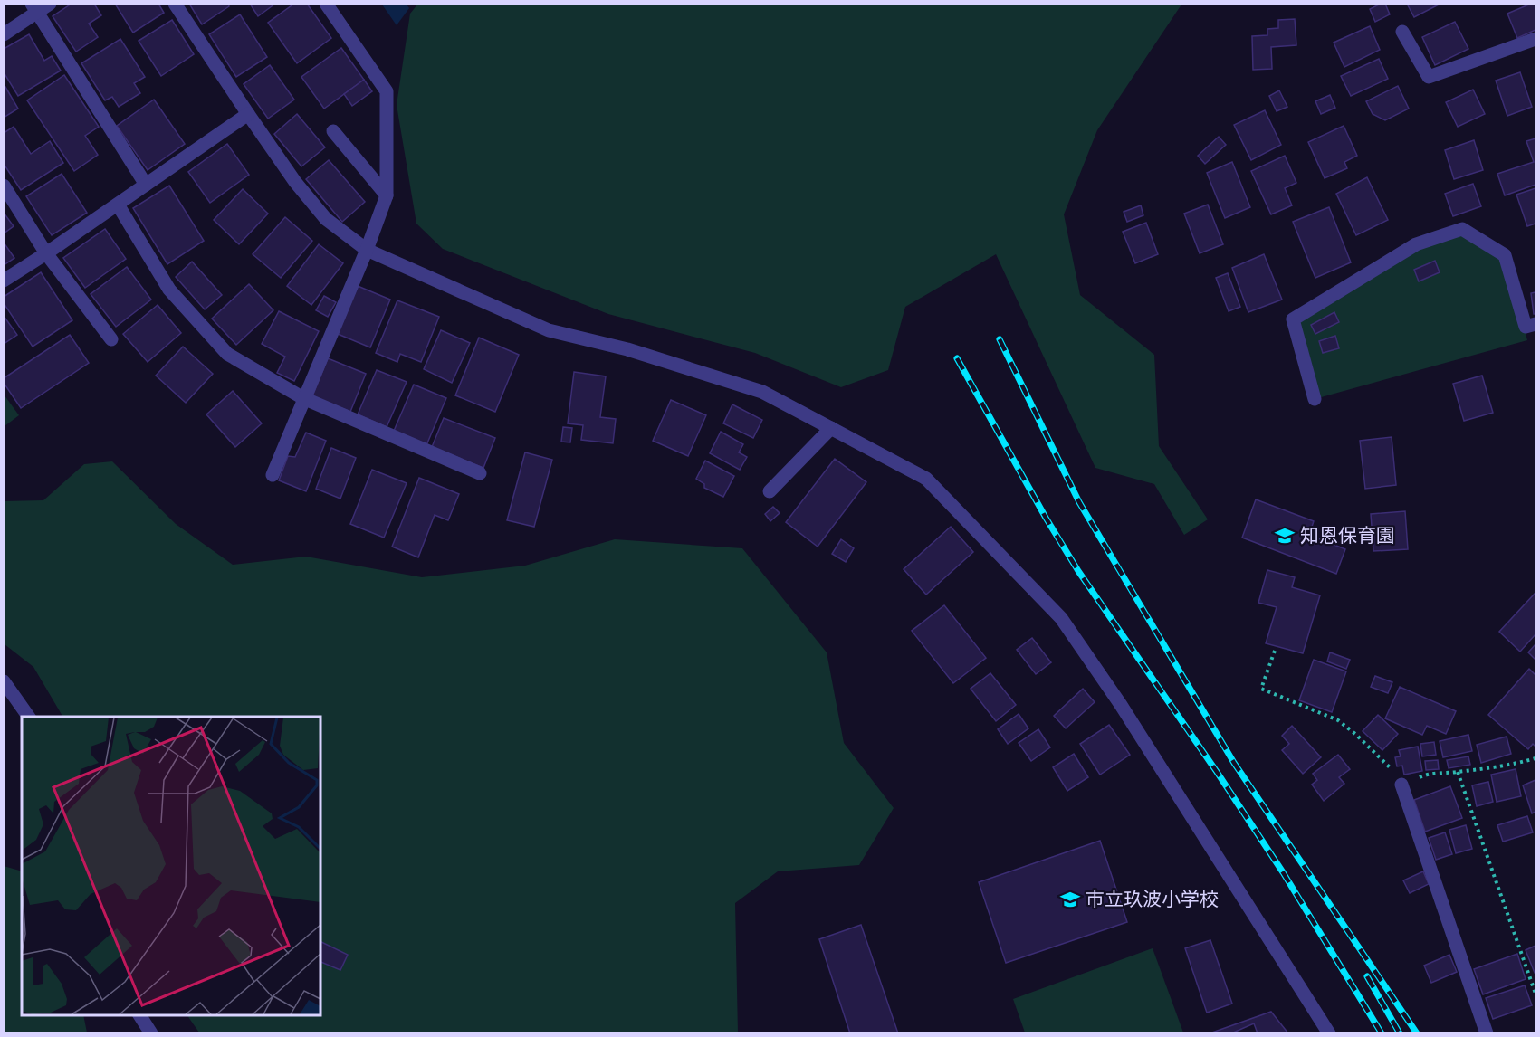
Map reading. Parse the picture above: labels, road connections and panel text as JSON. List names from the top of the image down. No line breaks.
{"places":{"school or university":["知恩保育園","市立玖波小学校"]}}
